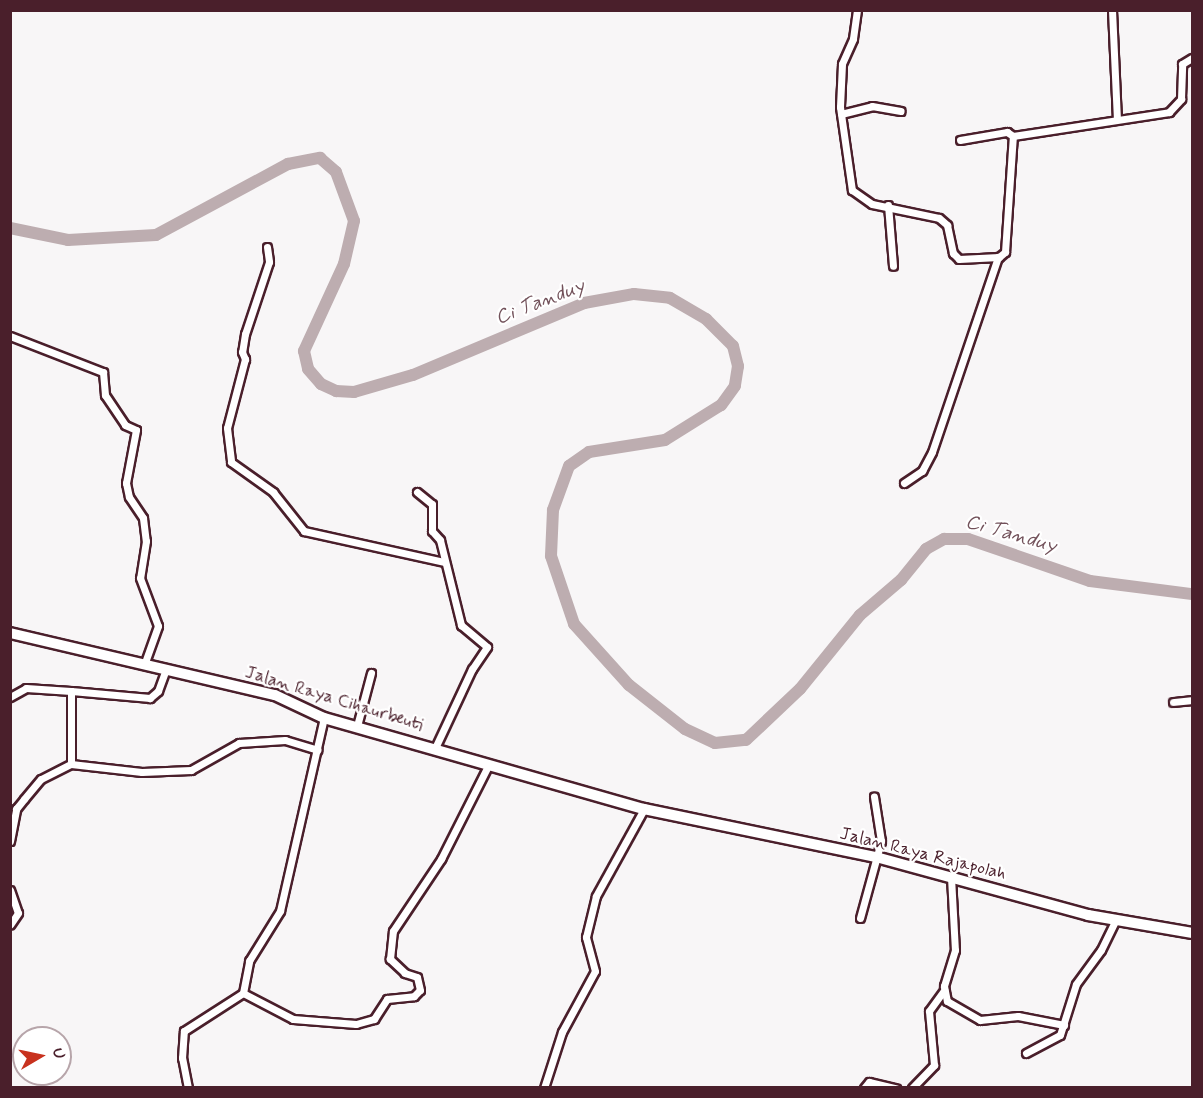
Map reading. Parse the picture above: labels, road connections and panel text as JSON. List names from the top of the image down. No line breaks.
{"streets":{"highway":["Jalan Raya Cihaurbeuti","Jalan Raya Rajapolah"]},"crossings":[["Jalan Raya Cihaurbeuti","Jalan Raya Rajapolah"]],"water":["Ci Tanduy"],"north":"right"}
